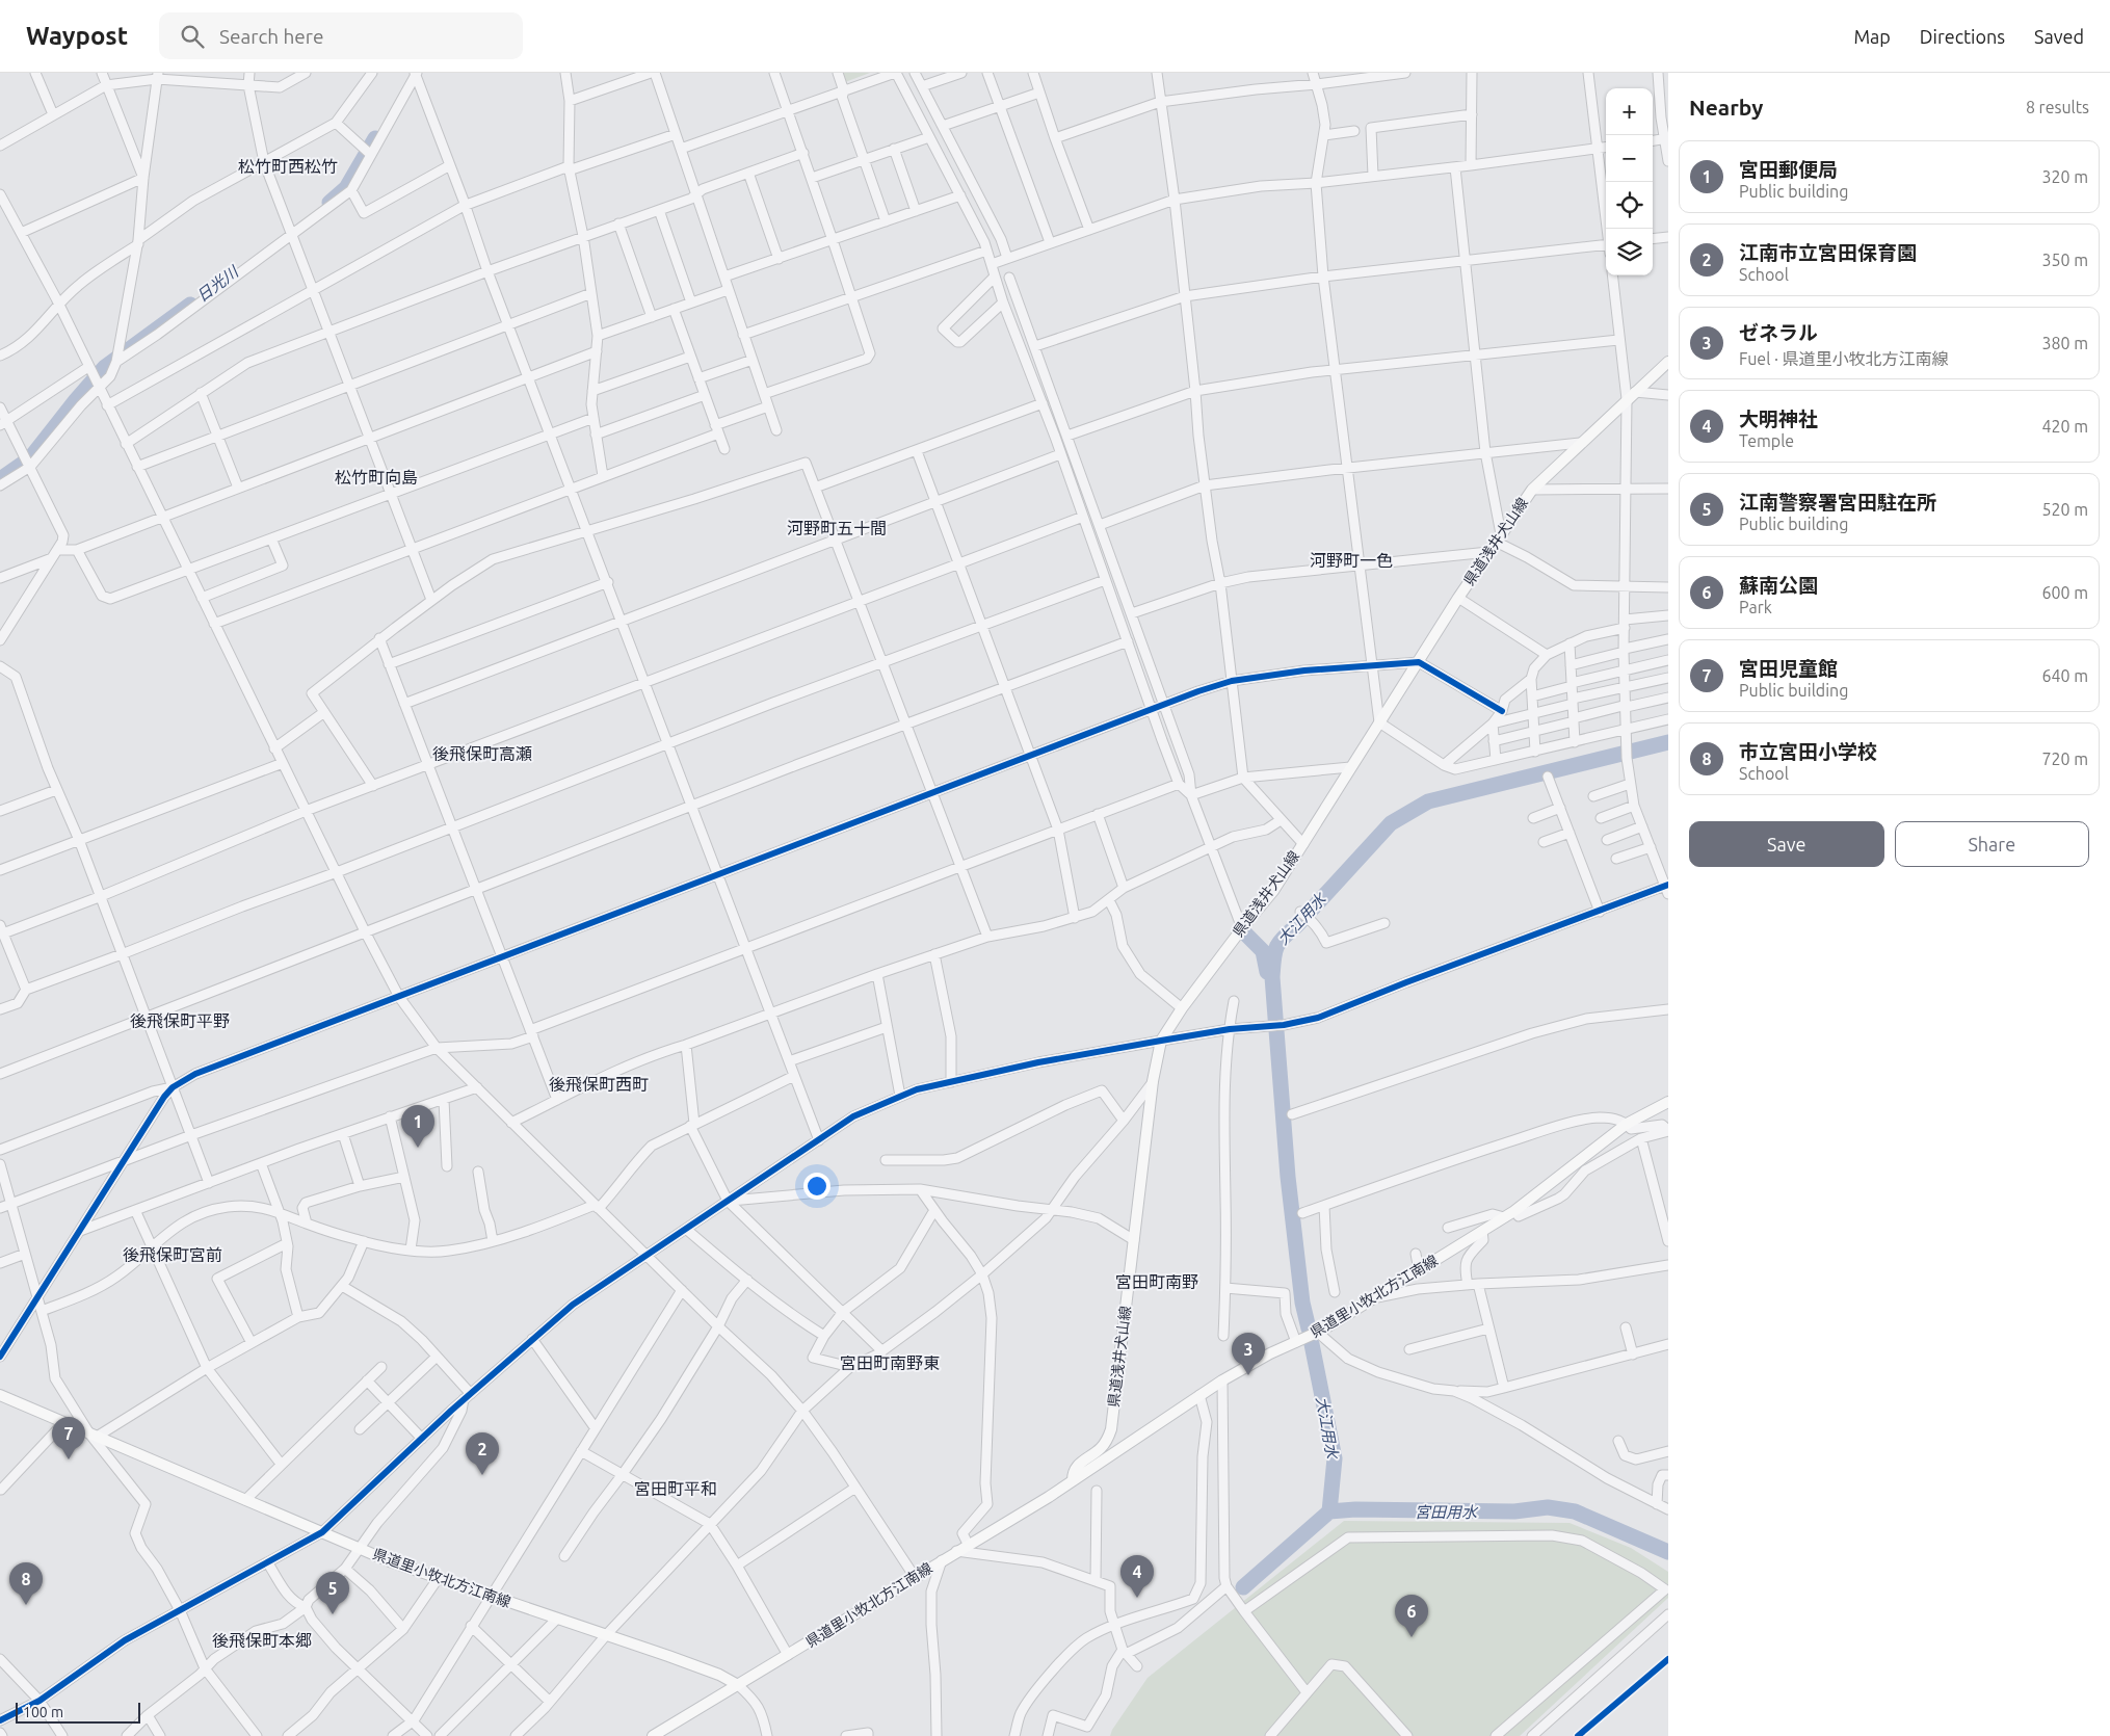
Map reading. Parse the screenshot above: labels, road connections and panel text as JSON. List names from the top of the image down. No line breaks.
{"streets":{"main road":["県道浅井犬山線","県道里小牧北方江南線"]},"crossings":[["県道浅井犬山線","県道里小牧北方江南線"]],"districts":["松竹町西松竹","松竹町向島","河野町五十間","河野町一色","後飛保町高瀬","後飛保町平野","後飛保町西町","後飛保町宮前","宮田町南野","宮田町南野東","宮田町平和","後飛保町本郷"],"water":["日光川","大江用水","宮田用水"],"scale_bar":"100 m","page":{"header":"Waypost","search":"Search here","nav":["Map","Directions","Saved"],"heading":["Nearby","8 results"],"map_buttons":["+","−"],"list":[{"mark":"1","name":"宮田郵便局","note":"Public building","value":"320 m"},{"mark":"2","name":"江南市立宮田保育園","note":"School","value":"350 m"},{"mark":"3","name":"ゼネラル","note":"Fuel · 県道里小牧北方江南線","value":"380 m"},{"mark":"4","name":"大明神社","note":"Temple","value":"420 m"},{"mark":"5","name":"江南警察署宮田駐在所","note":"Public building","value":"520 m"},{"mark":"6","name":"蘇南公園","note":"Park","value":"600 m"},{"mark":"7","name":"宮田児童館","note":"Public building","value":"640 m"},{"mark":"8","name":"市立宮田小学校","note":"School","value":"720 m"}],"buttons":["Save","Share"],"pins":["1","3","7","2","4","8","5","6"],"scale":"100 m"}}
